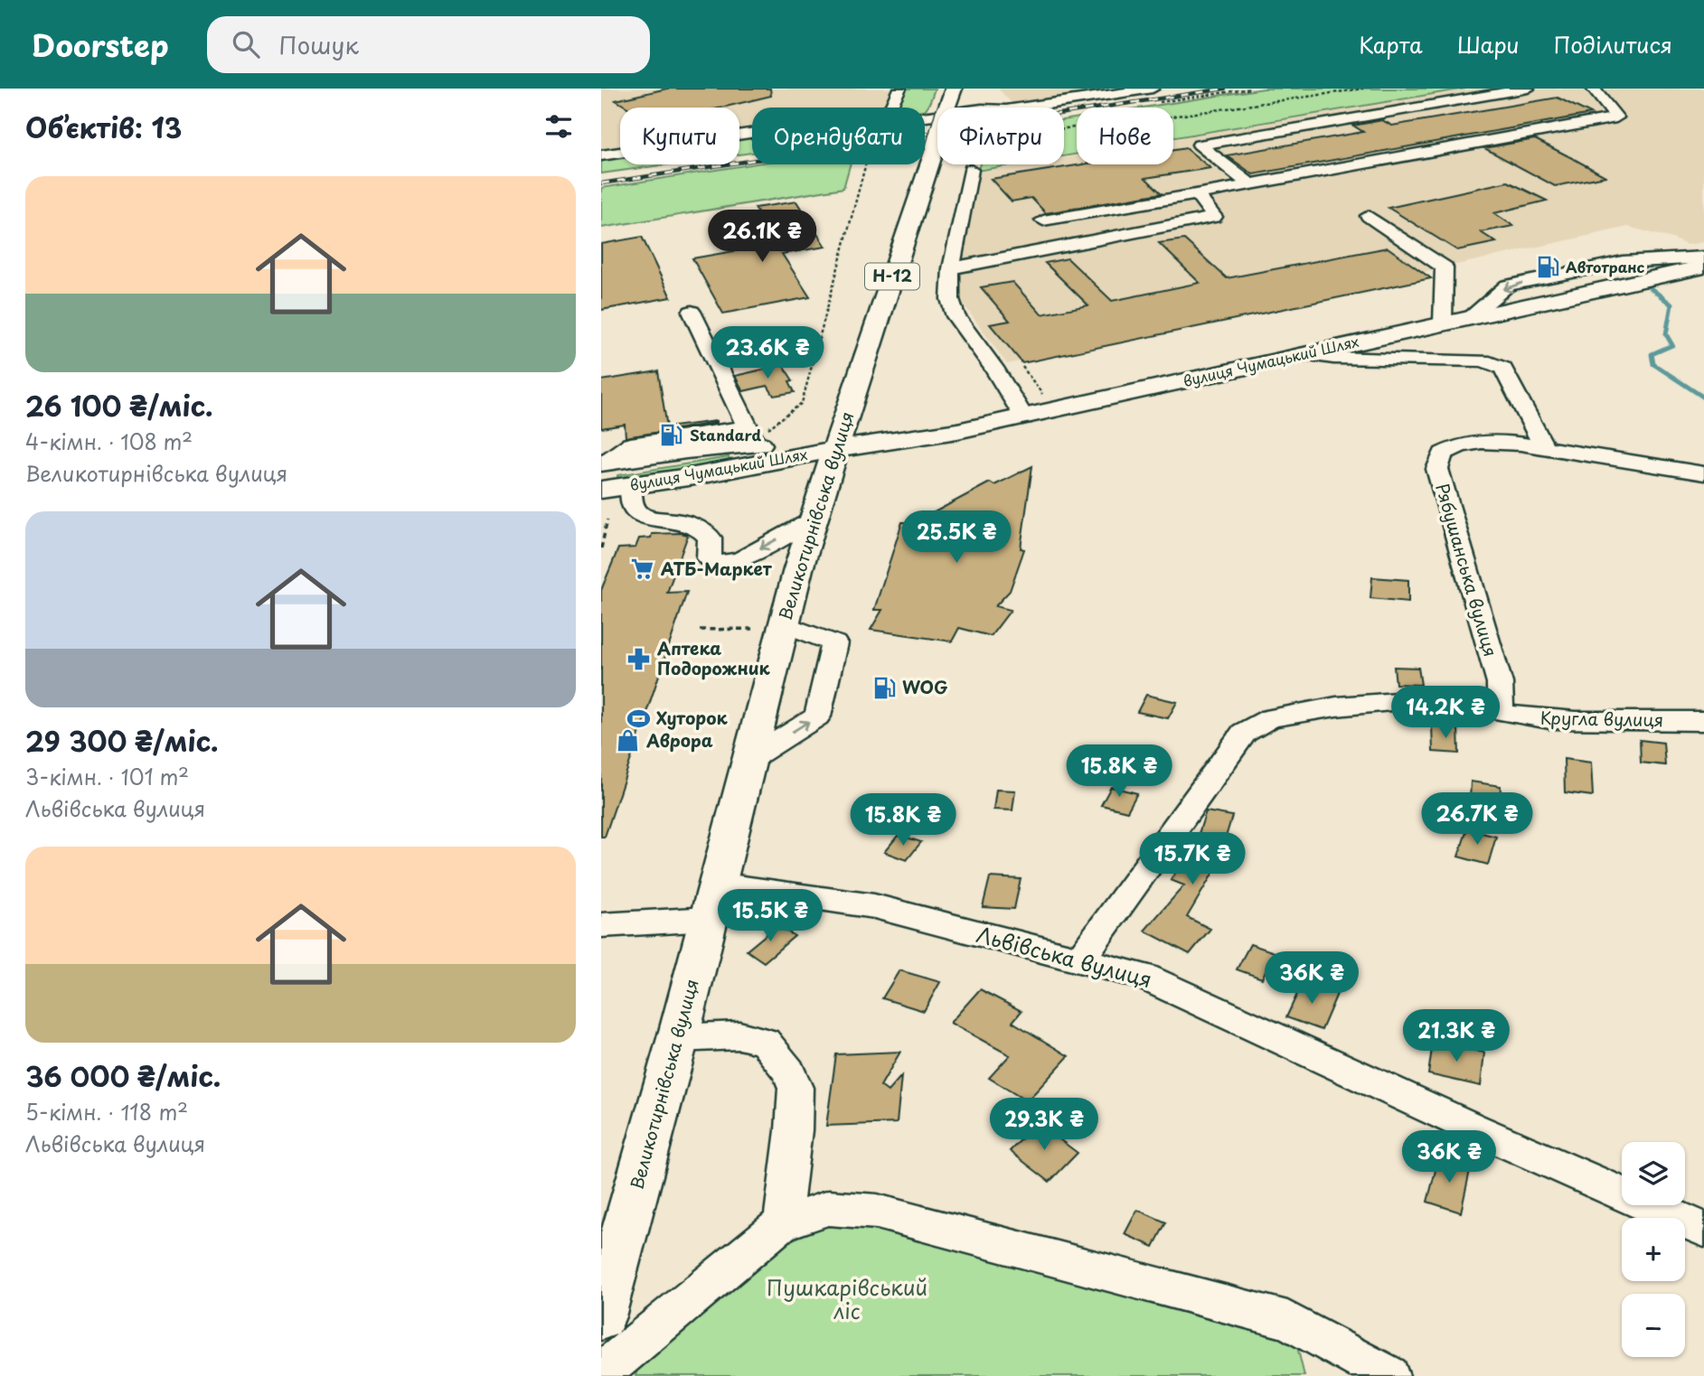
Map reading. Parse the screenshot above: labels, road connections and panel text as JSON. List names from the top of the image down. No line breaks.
{"streets":{"main road":["Н-12","вулиця Чумацький Шлях","Великотирнівська вулиця"],"street":["Рябушанська вулиця","Кругла вулиця","Львівська вулиця"]},"crossings":[["вулиця Чумацький Шлях","Великотирнівська вулиця"],["Великотирнівська вулиця","Львівська вулиця"],["Рябушанська вулиця","Кругла вулиця"]],"parks":["Пушкарівський ліс"],"places":{"fuel station":["Автотранс","Standard","WOG"],"supermarket":["АТБ-Маркет"],"pharmacy":["Аптека Подорожник"],"sports":["Хуторок"],"shop":["Аврора"]},"page":{"header":"Doorstep","search":"Пошук","nav":["Карта","Шари","Поділитися"],"heading":"Об’єктів: 13","chip":["Купити","Орендувати","Фільтри","Нове"],"list":[{"name":"26 100 ₴/міс.","note":"4-кімн. · 108 m² · Великотирнівська вулиця"},{"name":"29 300 ₴/міс.","note":"3-кімн. · 101 m² · Львівська вулиця"},{"name":"36 000 ₴/міс.","note":"5-кімн. · 118 m² · Львівська вулиця"}],"price":["26.1K ₴","23.6K ₴","25.5K ₴","14.2K ₴","15.8K ₴","26.7K ₴","15.8K ₴","15.7K ₴","15.5K ₴","36K ₴","21.3K ₴","29.3K ₴","36K ₴"],"map_buttons":["+","−"]}}
